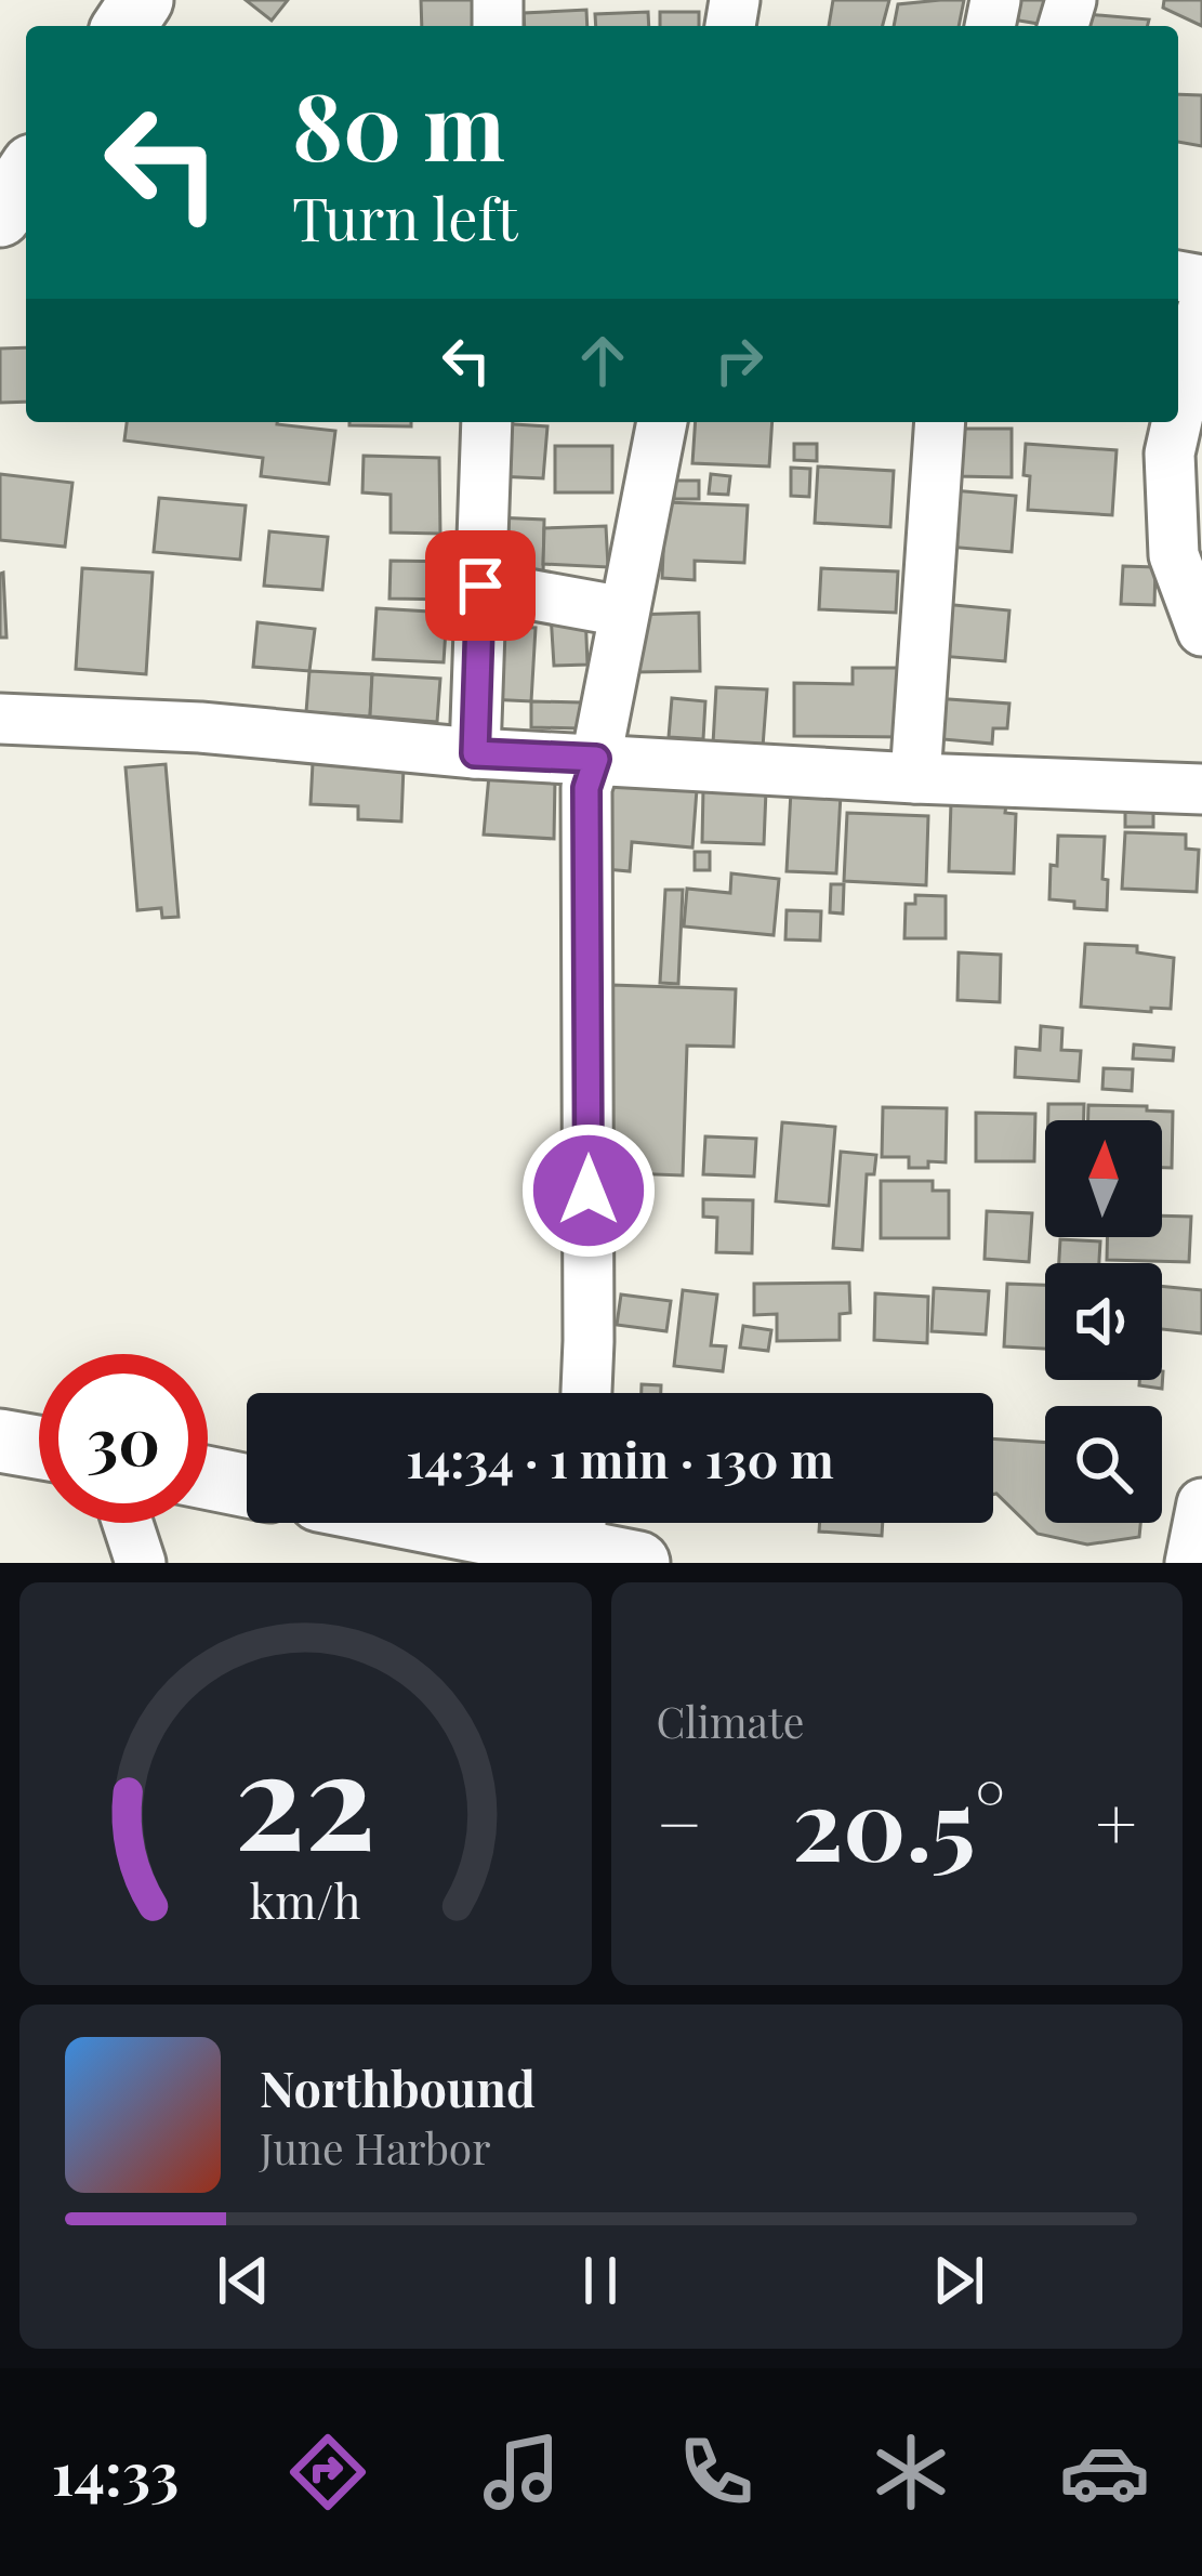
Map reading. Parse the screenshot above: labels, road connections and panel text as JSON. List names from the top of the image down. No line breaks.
{"north":"top","page":{"turn":["80 m","Turn left"],"limit":"30","trip":"14:34 · 1 min · 130 m","tile":"Climate","heat":["−","20.5°","+"],"song":["Northbound","June Harbor"],"tabs":"14:33","gauge":["22","km/h"]}}
